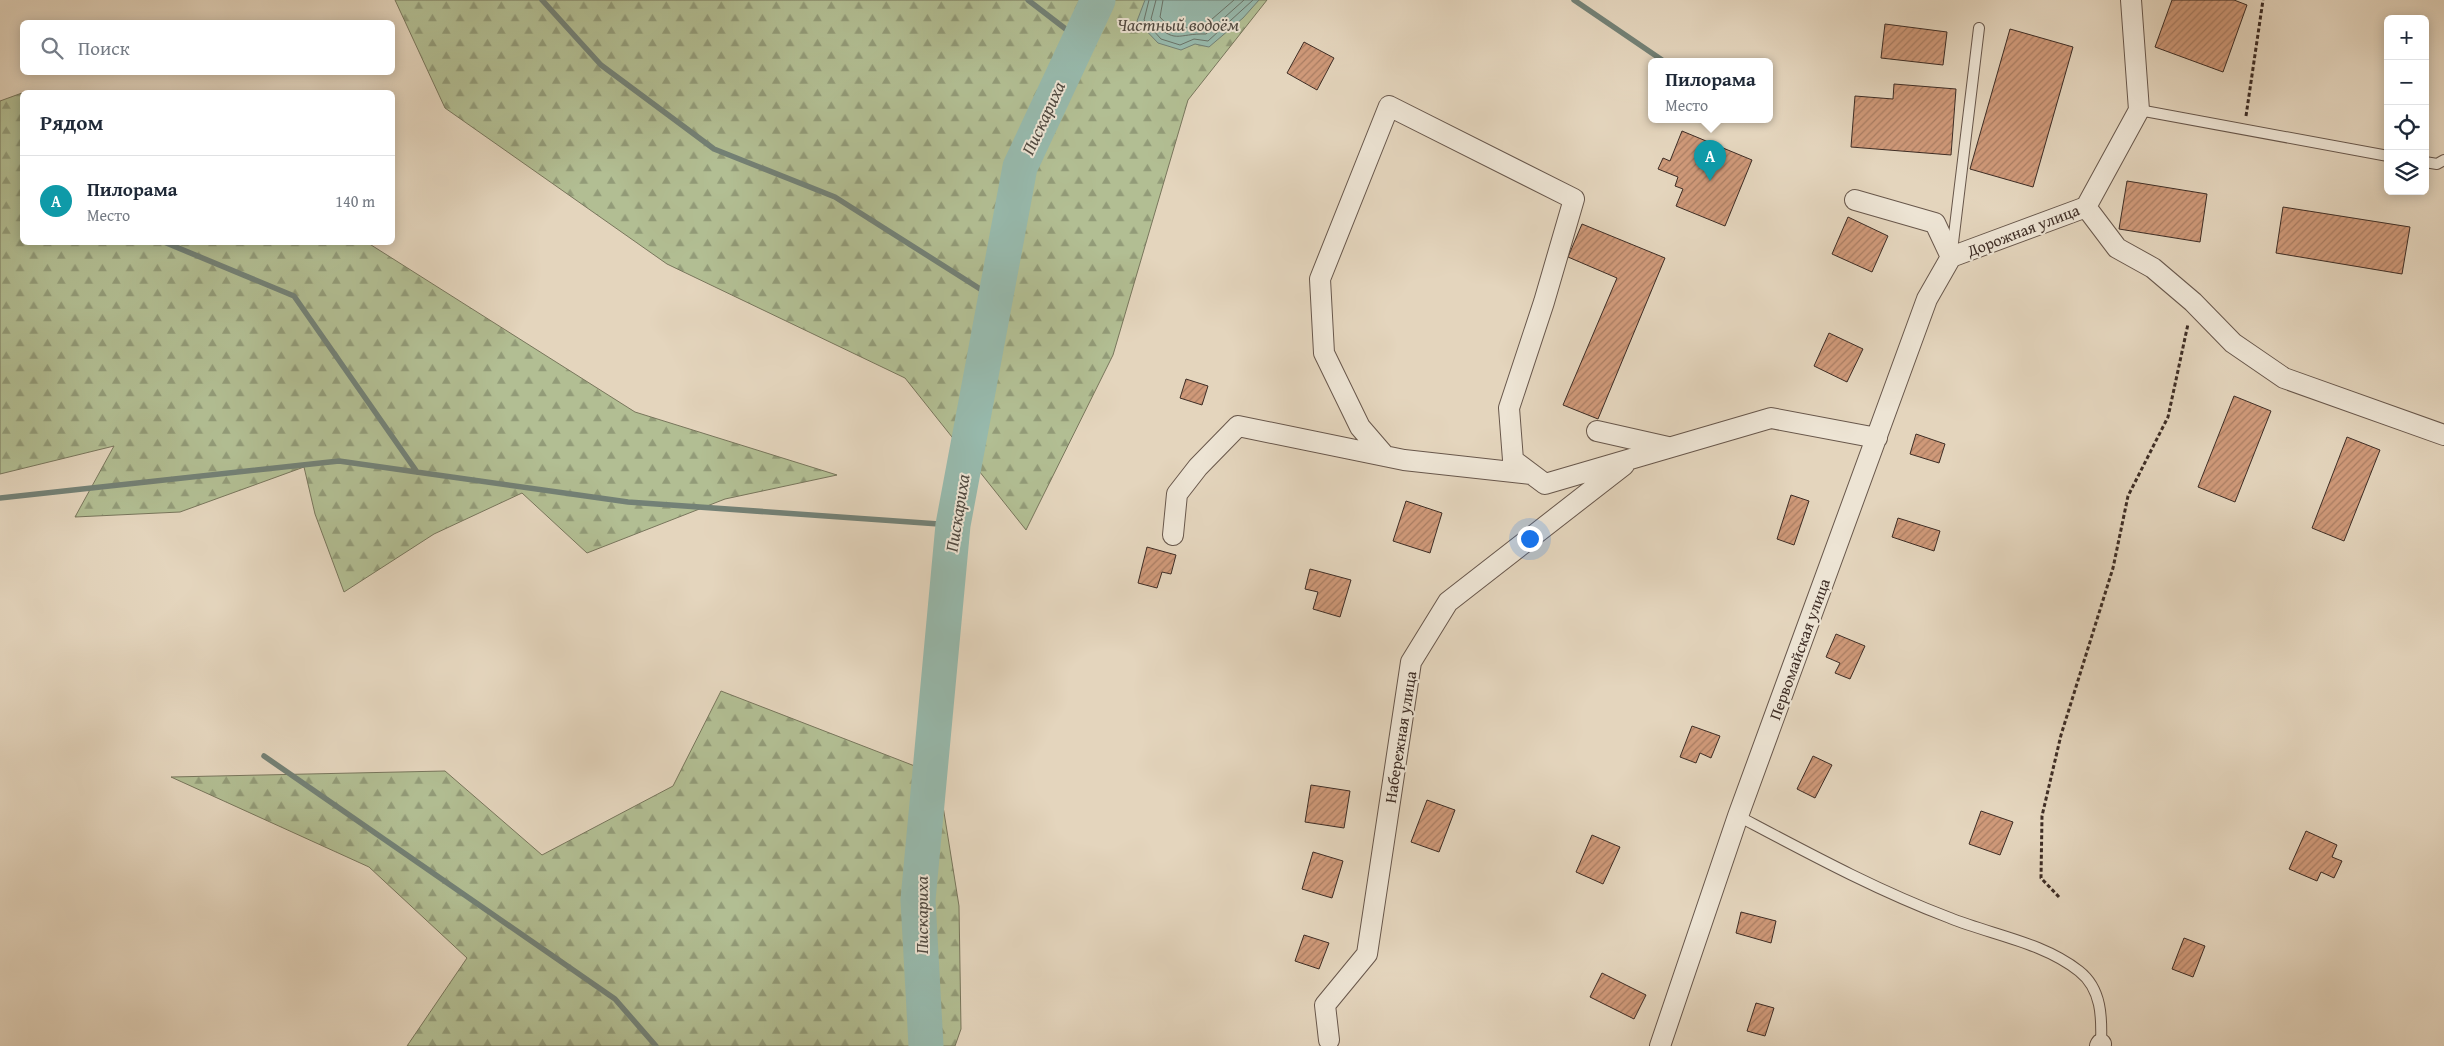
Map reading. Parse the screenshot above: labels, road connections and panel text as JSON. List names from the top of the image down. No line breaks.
{"streets":{"street":["Дорожная улица","Первомайская улица","Набережная улица"]},"crossings":[["Дорожная улица","Первомайская улица"]],"water":["Частный водоём","Пискариха"],"page":{"map_buttons":["+","−"],"search":"Поиск","popup":["Пилорама","Место"],"heading":"Рядом","pins":"A","list":[{"mark":"A","name":"Пилорама","note":"Место","value":"140 m"}]}}
